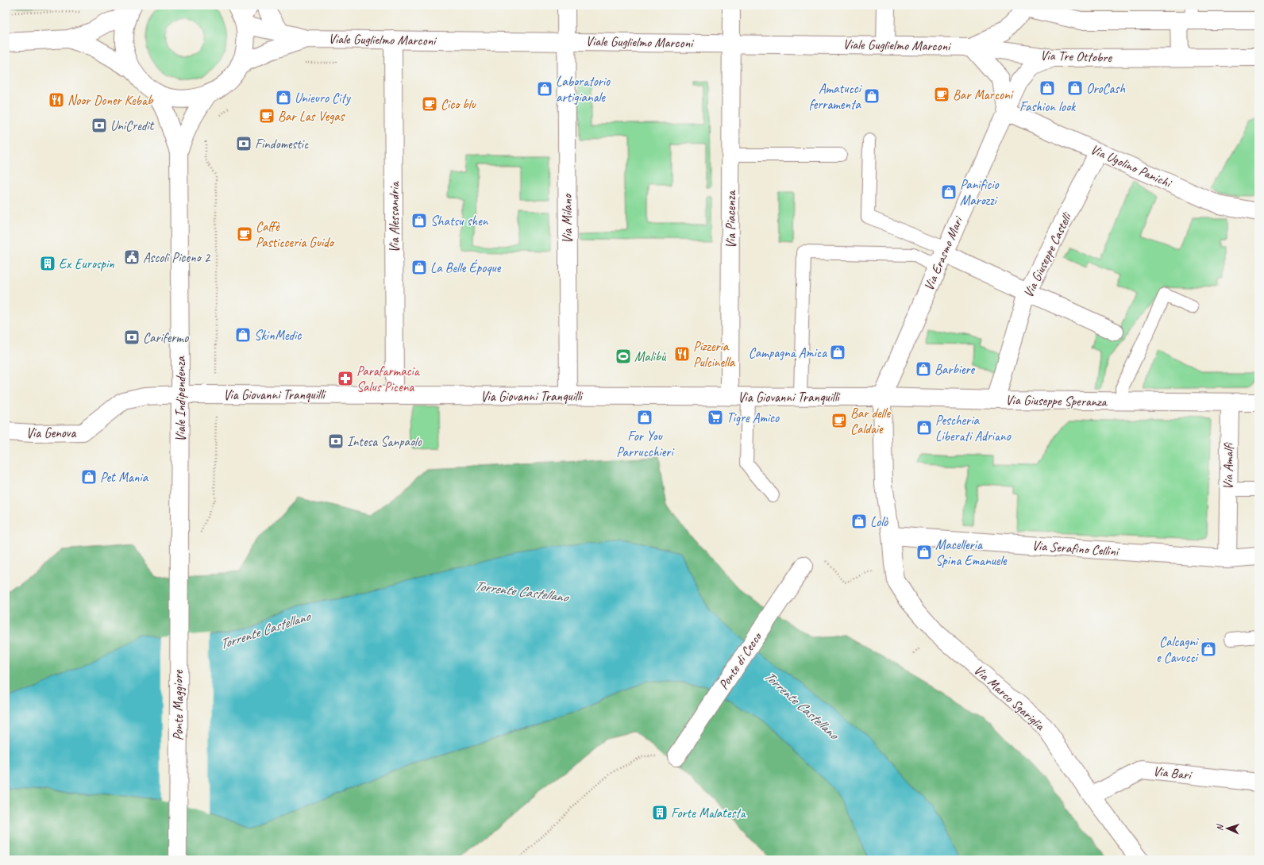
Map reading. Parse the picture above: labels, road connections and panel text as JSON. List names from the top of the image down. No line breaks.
{"streets":{"street":["Viale Guglielmo Marconi","Via Tre Ottobre","Via Ugolino Panichi","Via Alessandria","Via Milano","Via Piacenza","Via Erasmo Mari","Via Giuseppe Castelli","Via Giovanni Tranquilli","Viale Indipendenza","Via Giuseppe Speranza","Via Genova","Via Amalfi","Via Serafino Cellini","Ponte di Cecco","Via Marco Sgariglia","Ponte Maggiore","Via Bari"]},"crossings":[["Viale Guglielmo Marconi","Via Tre Ottobre"],["Viale Guglielmo Marconi","Via Alessandria"],["Viale Guglielmo Marconi","Via Milano"],["Viale Guglielmo Marconi","Via Piacenza"],["Viale Guglielmo Marconi","Viale Indipendenza"],["Via Tre Ottobre","Via Erasmo Mari"],["Via Ugolino Panichi","Via Erasmo Mari"],["Via Ugolino Panichi","Via Giuseppe Castelli"],["Via Alessandria","Via Giovanni Tranquilli"],["Via Milano","Via Giovanni Tranquilli"],["Via Piacenza","Via Giovanni Tranquilli"],["Via Erasmo Mari","Via Giovanni Tranquilli"],["Via Erasmo Mari","Via Giuseppe Speranza"],["Via Erasmo Mari","Via Marco Sgariglia"],["Via Giuseppe Castelli","Via Giuseppe Speranza"],["Via Giovanni Tranquilli","Viale Indipendenza"],["Via Giovanni Tranquilli","Via Giuseppe Speranza"],["Via Giovanni Tranquilli","Via Genova"],["Via Giovanni Tranquilli","Via Marco Sgariglia"],["Viale Indipendenza","Via Genova"],["Viale Indipendenza","Ponte Maggiore"],["Via Giuseppe Speranza","Via Amalfi"],["Via Giuseppe Speranza","Via Marco Sgariglia"],["Via Amalfi","Via Serafino Cellini"],["Via Serafino Cellini","Via Marco Sgariglia"],["Via Marco Sgariglia","Via Bari"]],"water":["Torrente Castellano"],"places":{"shop":["Fashion look","OroCash","Laboratorio artigianale","Amatucci ferramenta","Unieuro City","Panificio Marozzi","Shatsu shen","La Belle Époque","SkinMedic","Campagna Amica","Barbiere","For You Parrucchieri","Pescheria Liberati Adriano","Pet Mania","Lolò","Macelleria Spina Emanuele","Calcagni e Cavucci"],"cafe":["Bar Marconi","Cico blu","Bar Las Vegas","Caffè Pasticceria Guido","Bar delle Caldaie"],"restaurant":["Noor Doner Kebab","Pizzeria Pulcinella"],"bank":["UniCredit","Findomestic","Carifermo","Intesa Sanpaolo"],"public building":["Ascoli Piceno 2"],"building":["Ex Eurospin","Forte Malatesta"],"sports":["Malibù"],"pharmacy":["Parafarmacia Salus Picena"],"supermarket":["Tigre Amico"]},"north":"left"}
